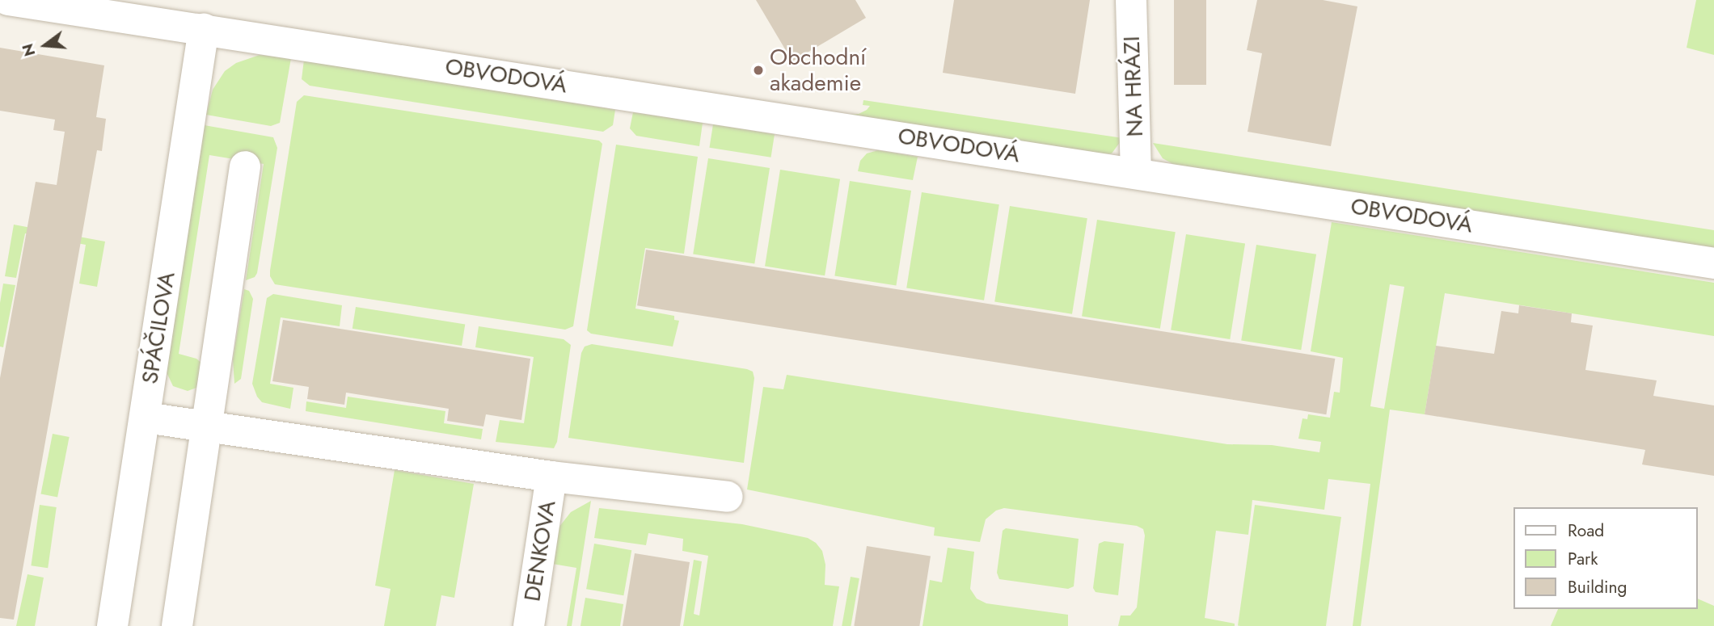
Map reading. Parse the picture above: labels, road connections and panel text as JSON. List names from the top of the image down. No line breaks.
{"streets":{"street":["OBVODOVÁ","NA HRÁZI","SPÁČILOVA","DENKOVA"]},"crossings":[["OBVODOVÁ","NA HRÁZI"],["OBVODOVÁ","SPÁČILOVA"]],"places":["Obchodní akademie"],"legend":["Road","Park","Building"],"north":"left"}
